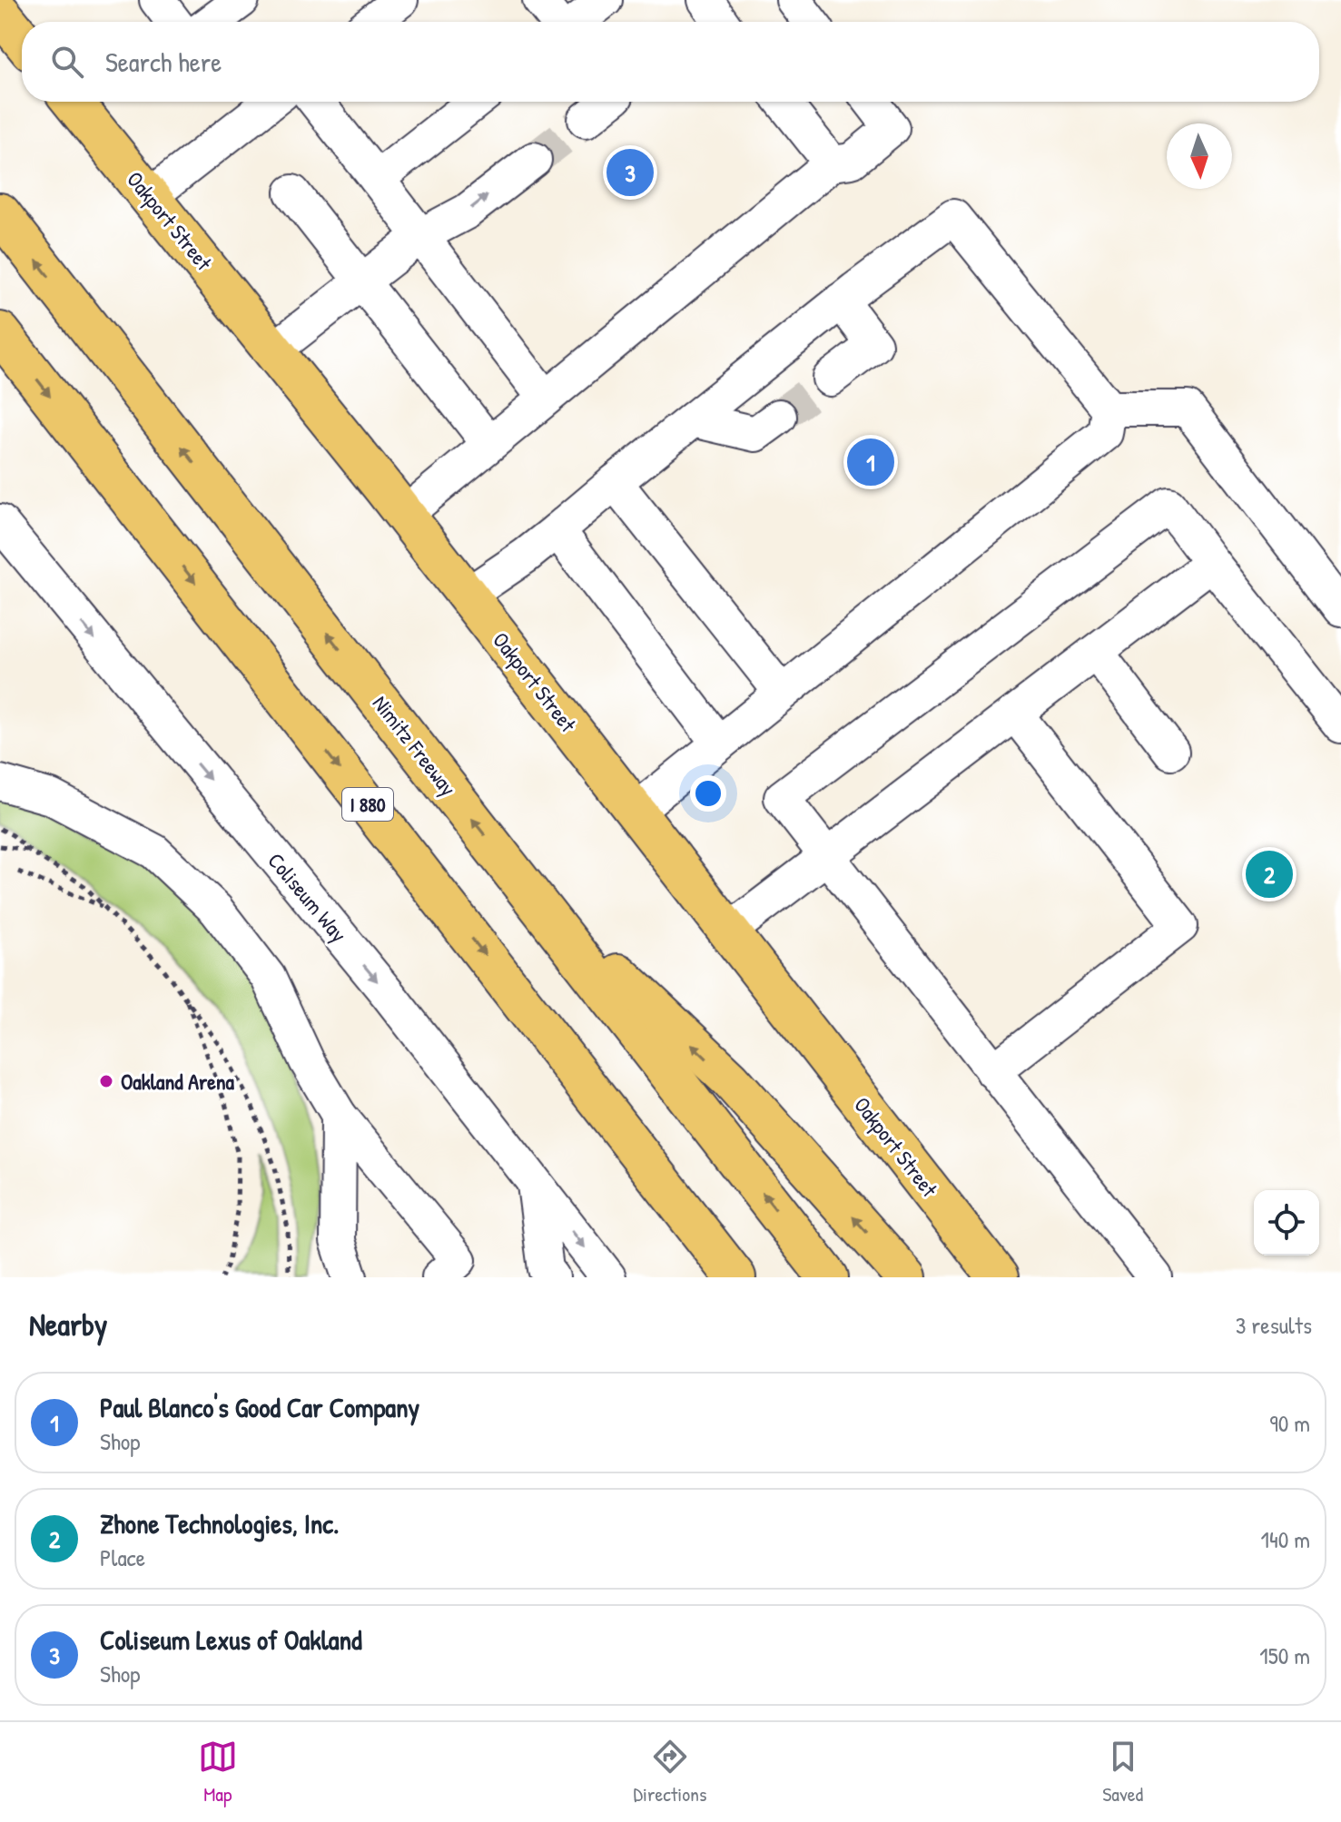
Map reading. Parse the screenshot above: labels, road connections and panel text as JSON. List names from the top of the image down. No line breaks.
{"streets":{"main road":["Oakport Street","Nimitz Freeway","I 880"],"street":["Coliseum Way"]},"places":["Oakland Arena"],"north":"bottom","page":{"search":"Search here","pins":["3","1","2"],"heading":["Nearby","3 results"],"list":[{"mark":"1","name":"Paul Blanco's Good Car Company","note":"Shop","value":"90 m"},{"mark":"2","name":"Zhone Technologies, Inc.","note":"Place","value":"140 m"},{"mark":"3","name":"Coliseum Lexus of Oakland","note":"Shop","value":"150 m"}],"nav":["Map","Directions","Saved"]}}
